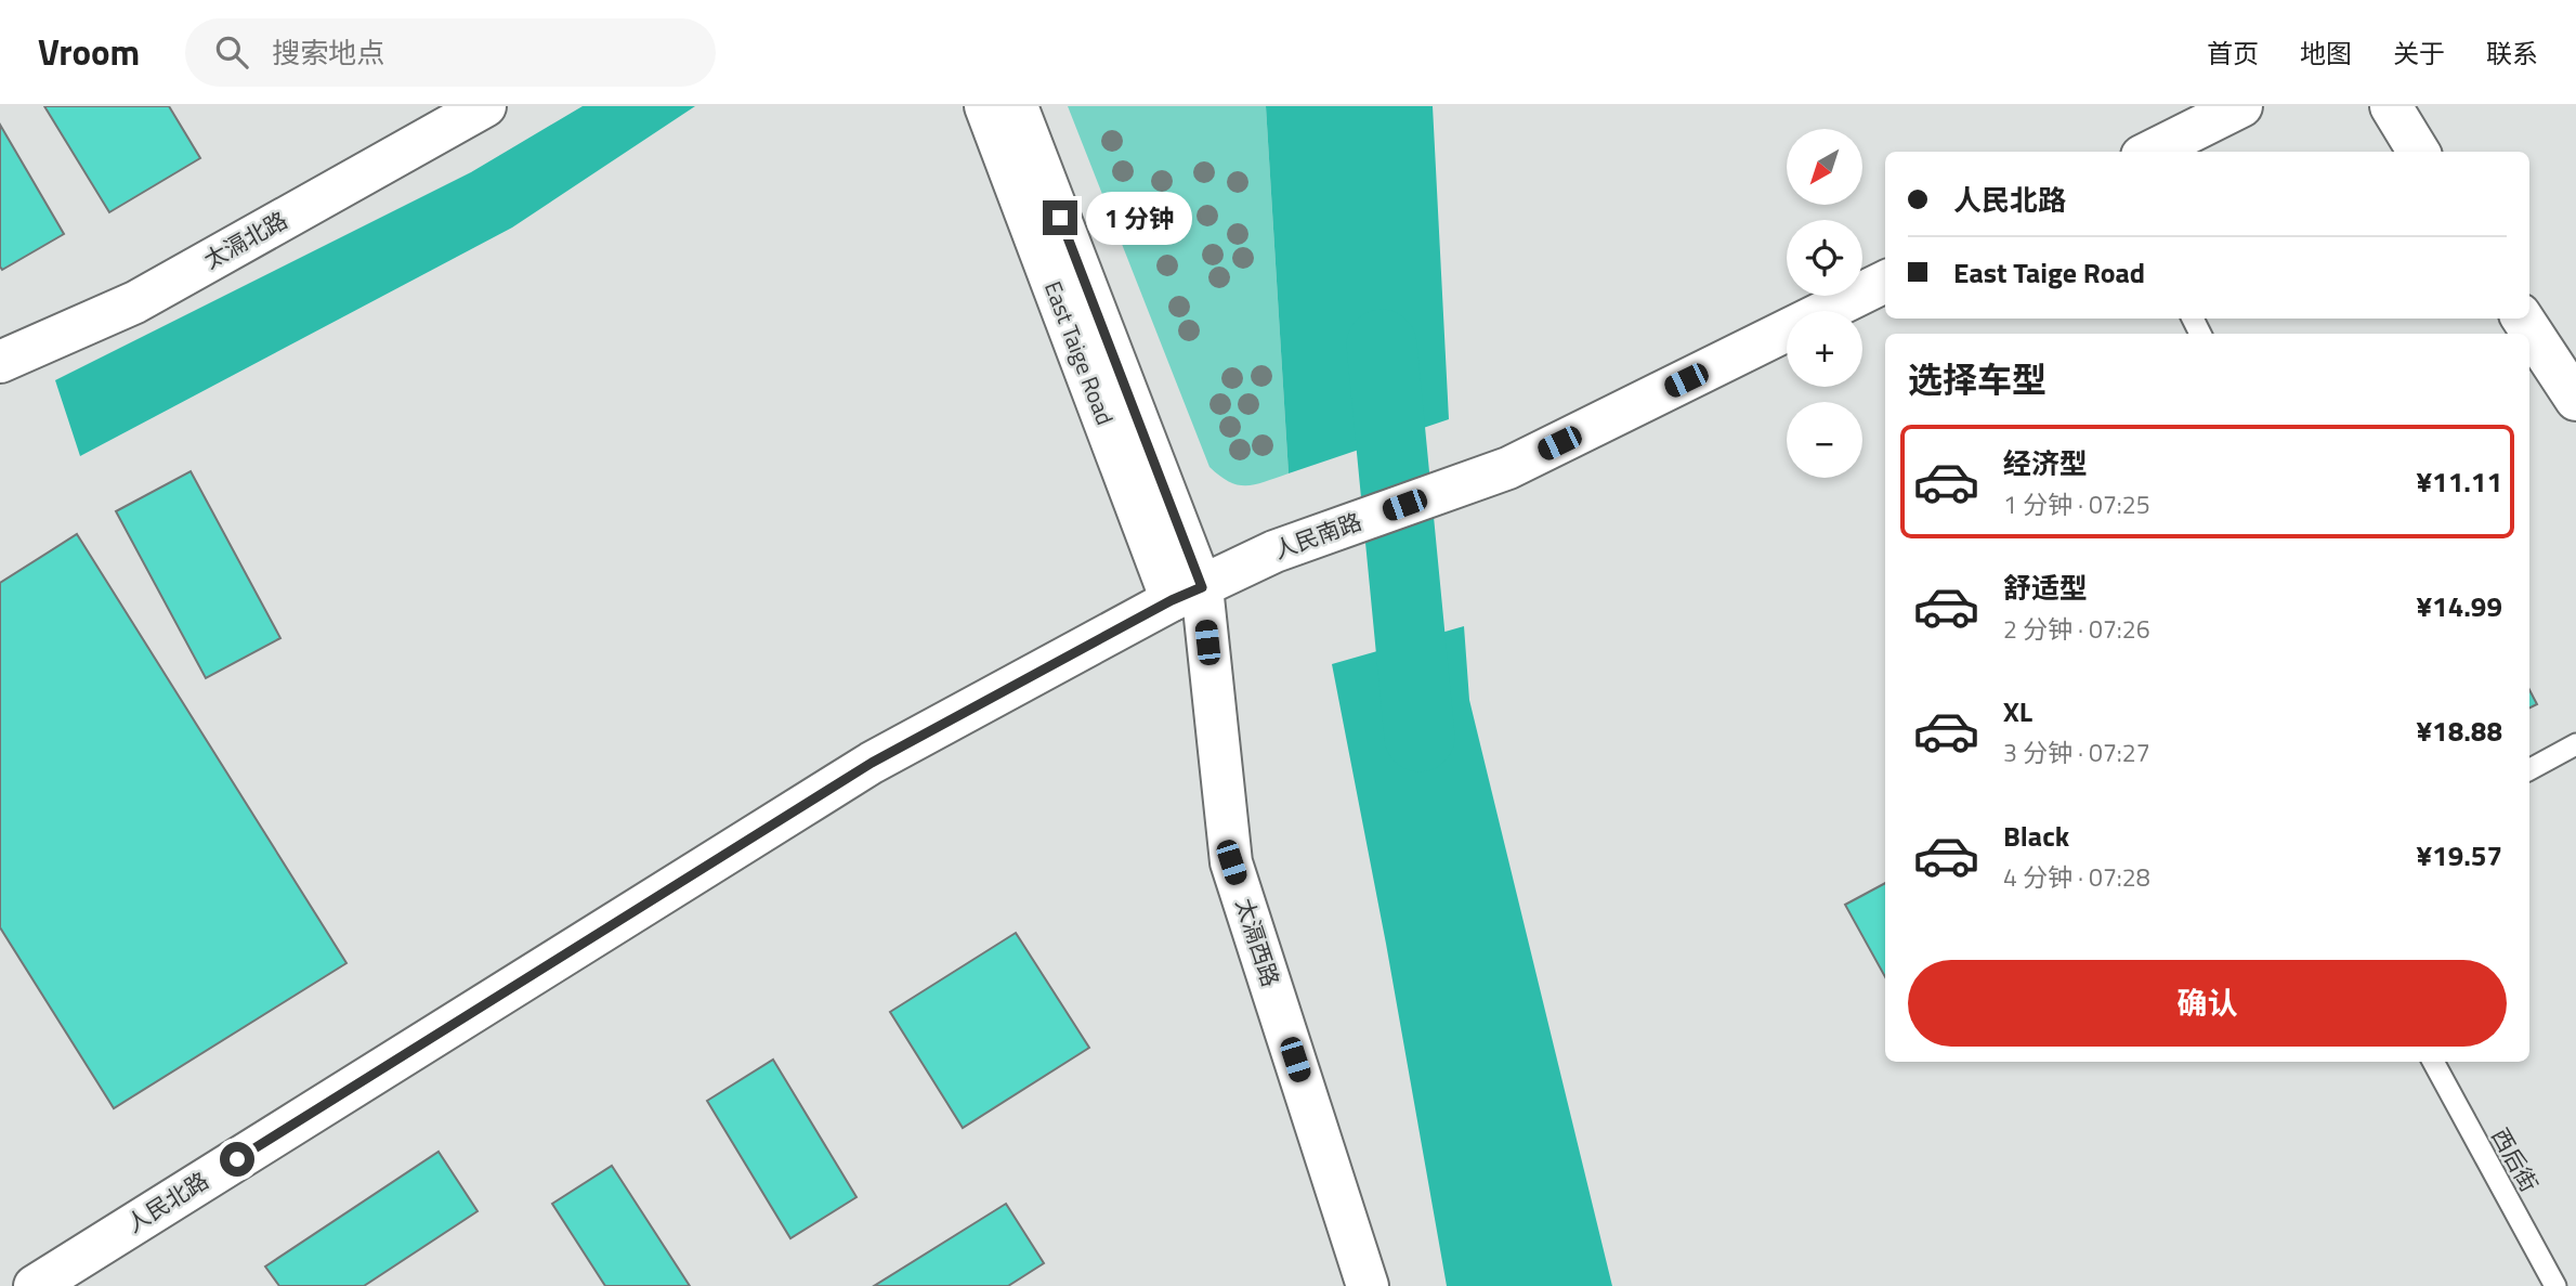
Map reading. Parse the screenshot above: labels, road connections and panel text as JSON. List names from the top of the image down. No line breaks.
{"streets":{"main road":["太滆北路","East Taige Road","人民南路","太滆西路","人民北路"],"lane":["西后街"]},"crossings":[["East Taige Road","人民南路"],["East Taige Road","太滆西路"],["East Taige Road","人民北路"],["人民南路","太滆西路"],["人民南路","人民北路"],["太滆西路","人民北路"]],"north":"bottom left","page":{"header":"Vroom","search":"搜索地点","nav":["首页","地图","关于","联系"],"map_buttons":["+","−"],"banner":["人民北路","East Taige Road"],"bubble":"1 分钟","heading":"选择车型","list":[{"name":"经济型","note":"1 分钟 · 07:25","value":"¥11.11"},{"name":"舒适型","note":"2 分钟 · 07:26","value":"¥14.99"},{"name":"XL","note":"3 分钟 · 07:27","value":"¥18.88"},{"name":"Black","note":"4 分钟 · 07:28","value":"¥19.57"}],"buttons":"确认"}}
